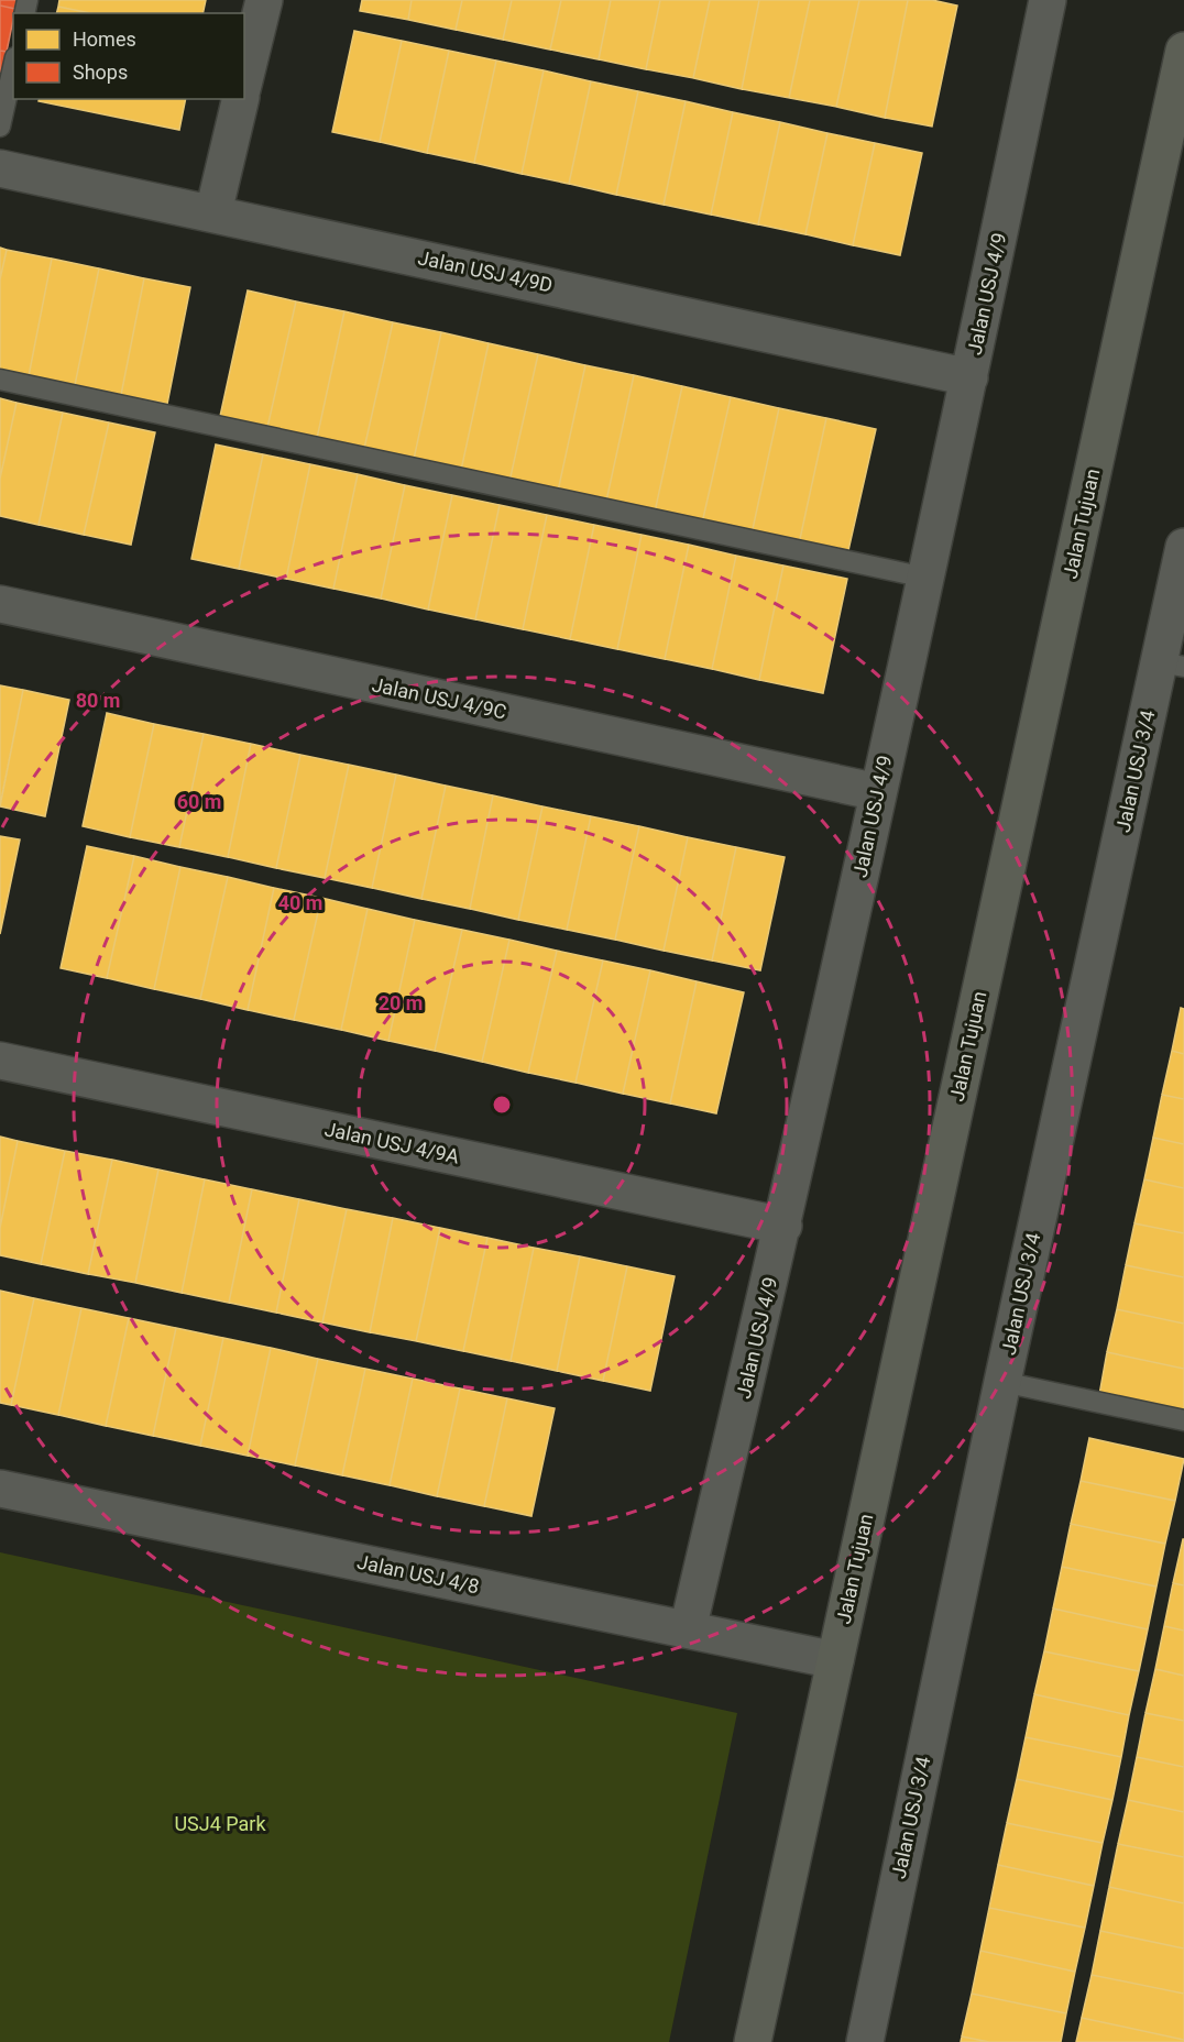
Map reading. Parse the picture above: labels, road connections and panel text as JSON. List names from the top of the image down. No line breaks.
{"streets":{"street":["Jalan USJ 4/9D","Jalan USJ 4/9","Jalan Tujuan","Jalan USJ 4/9C","Jalan USJ 3/4","Jalan USJ 4/9A","Jalan USJ 4/8"]},"crossings":[["Jalan USJ 4/9D","Jalan USJ 4/9"],["Jalan USJ 4/9","Jalan USJ 4/9C"],["Jalan USJ 4/9","Jalan USJ 4/9A"],["Jalan USJ 4/9","Jalan USJ 4/8"],["Jalan Tujuan","Jalan USJ 4/8"]],"parks":["USJ4 Park"],"legend":["Homes","Shops"],"rings":["80 m","60 m","40 m","20 m"]}
